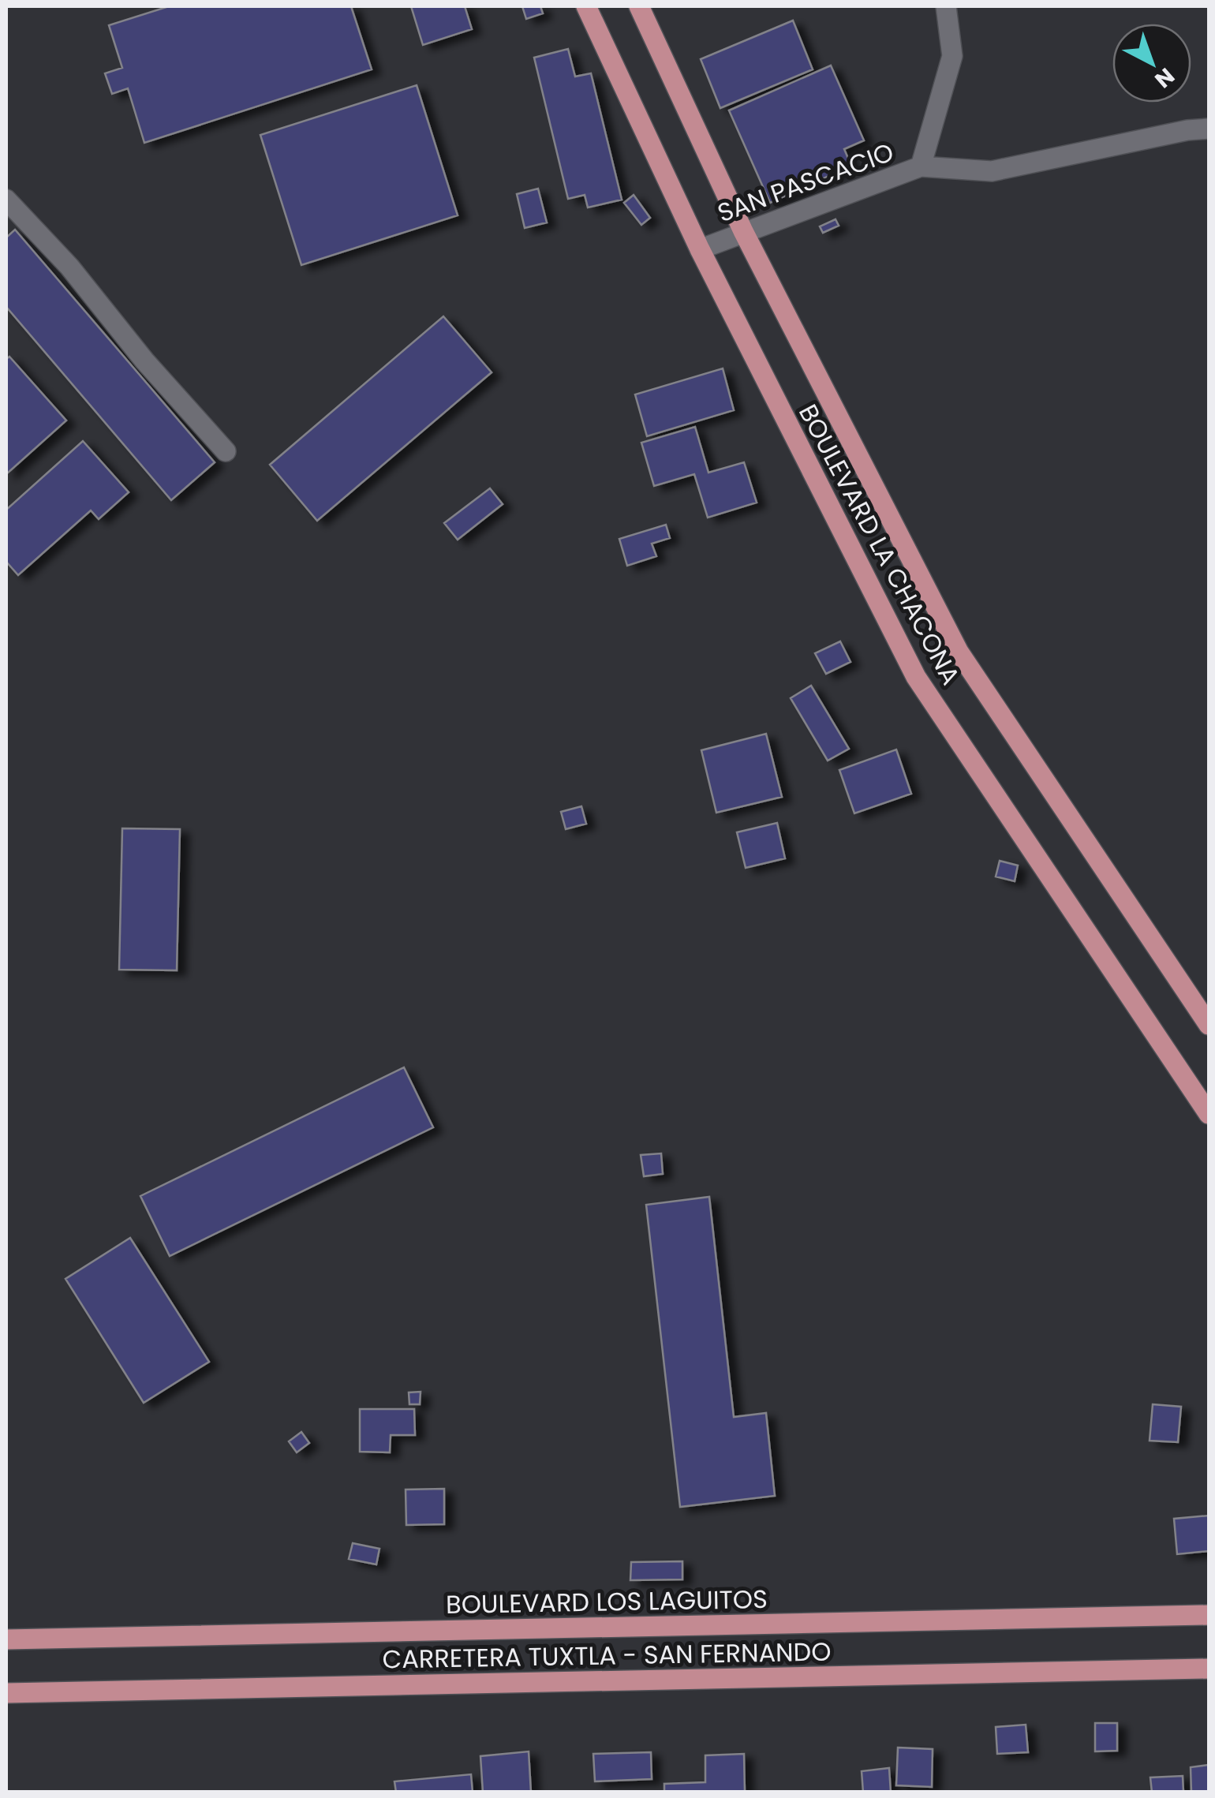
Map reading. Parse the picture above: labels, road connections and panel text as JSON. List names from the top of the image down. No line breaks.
{"streets":{"main road":["BOULEVARD LA CHACONA","BOULEVARD LOS LAGUITOS","CARRETERA TUXTLA - SAN FERNANDO"],"street":["SAN PASCACIO"]},"crossings":[["SAN PASCACIO","BOULEVARD LA CHACONA"]],"north":"bottom right"}
